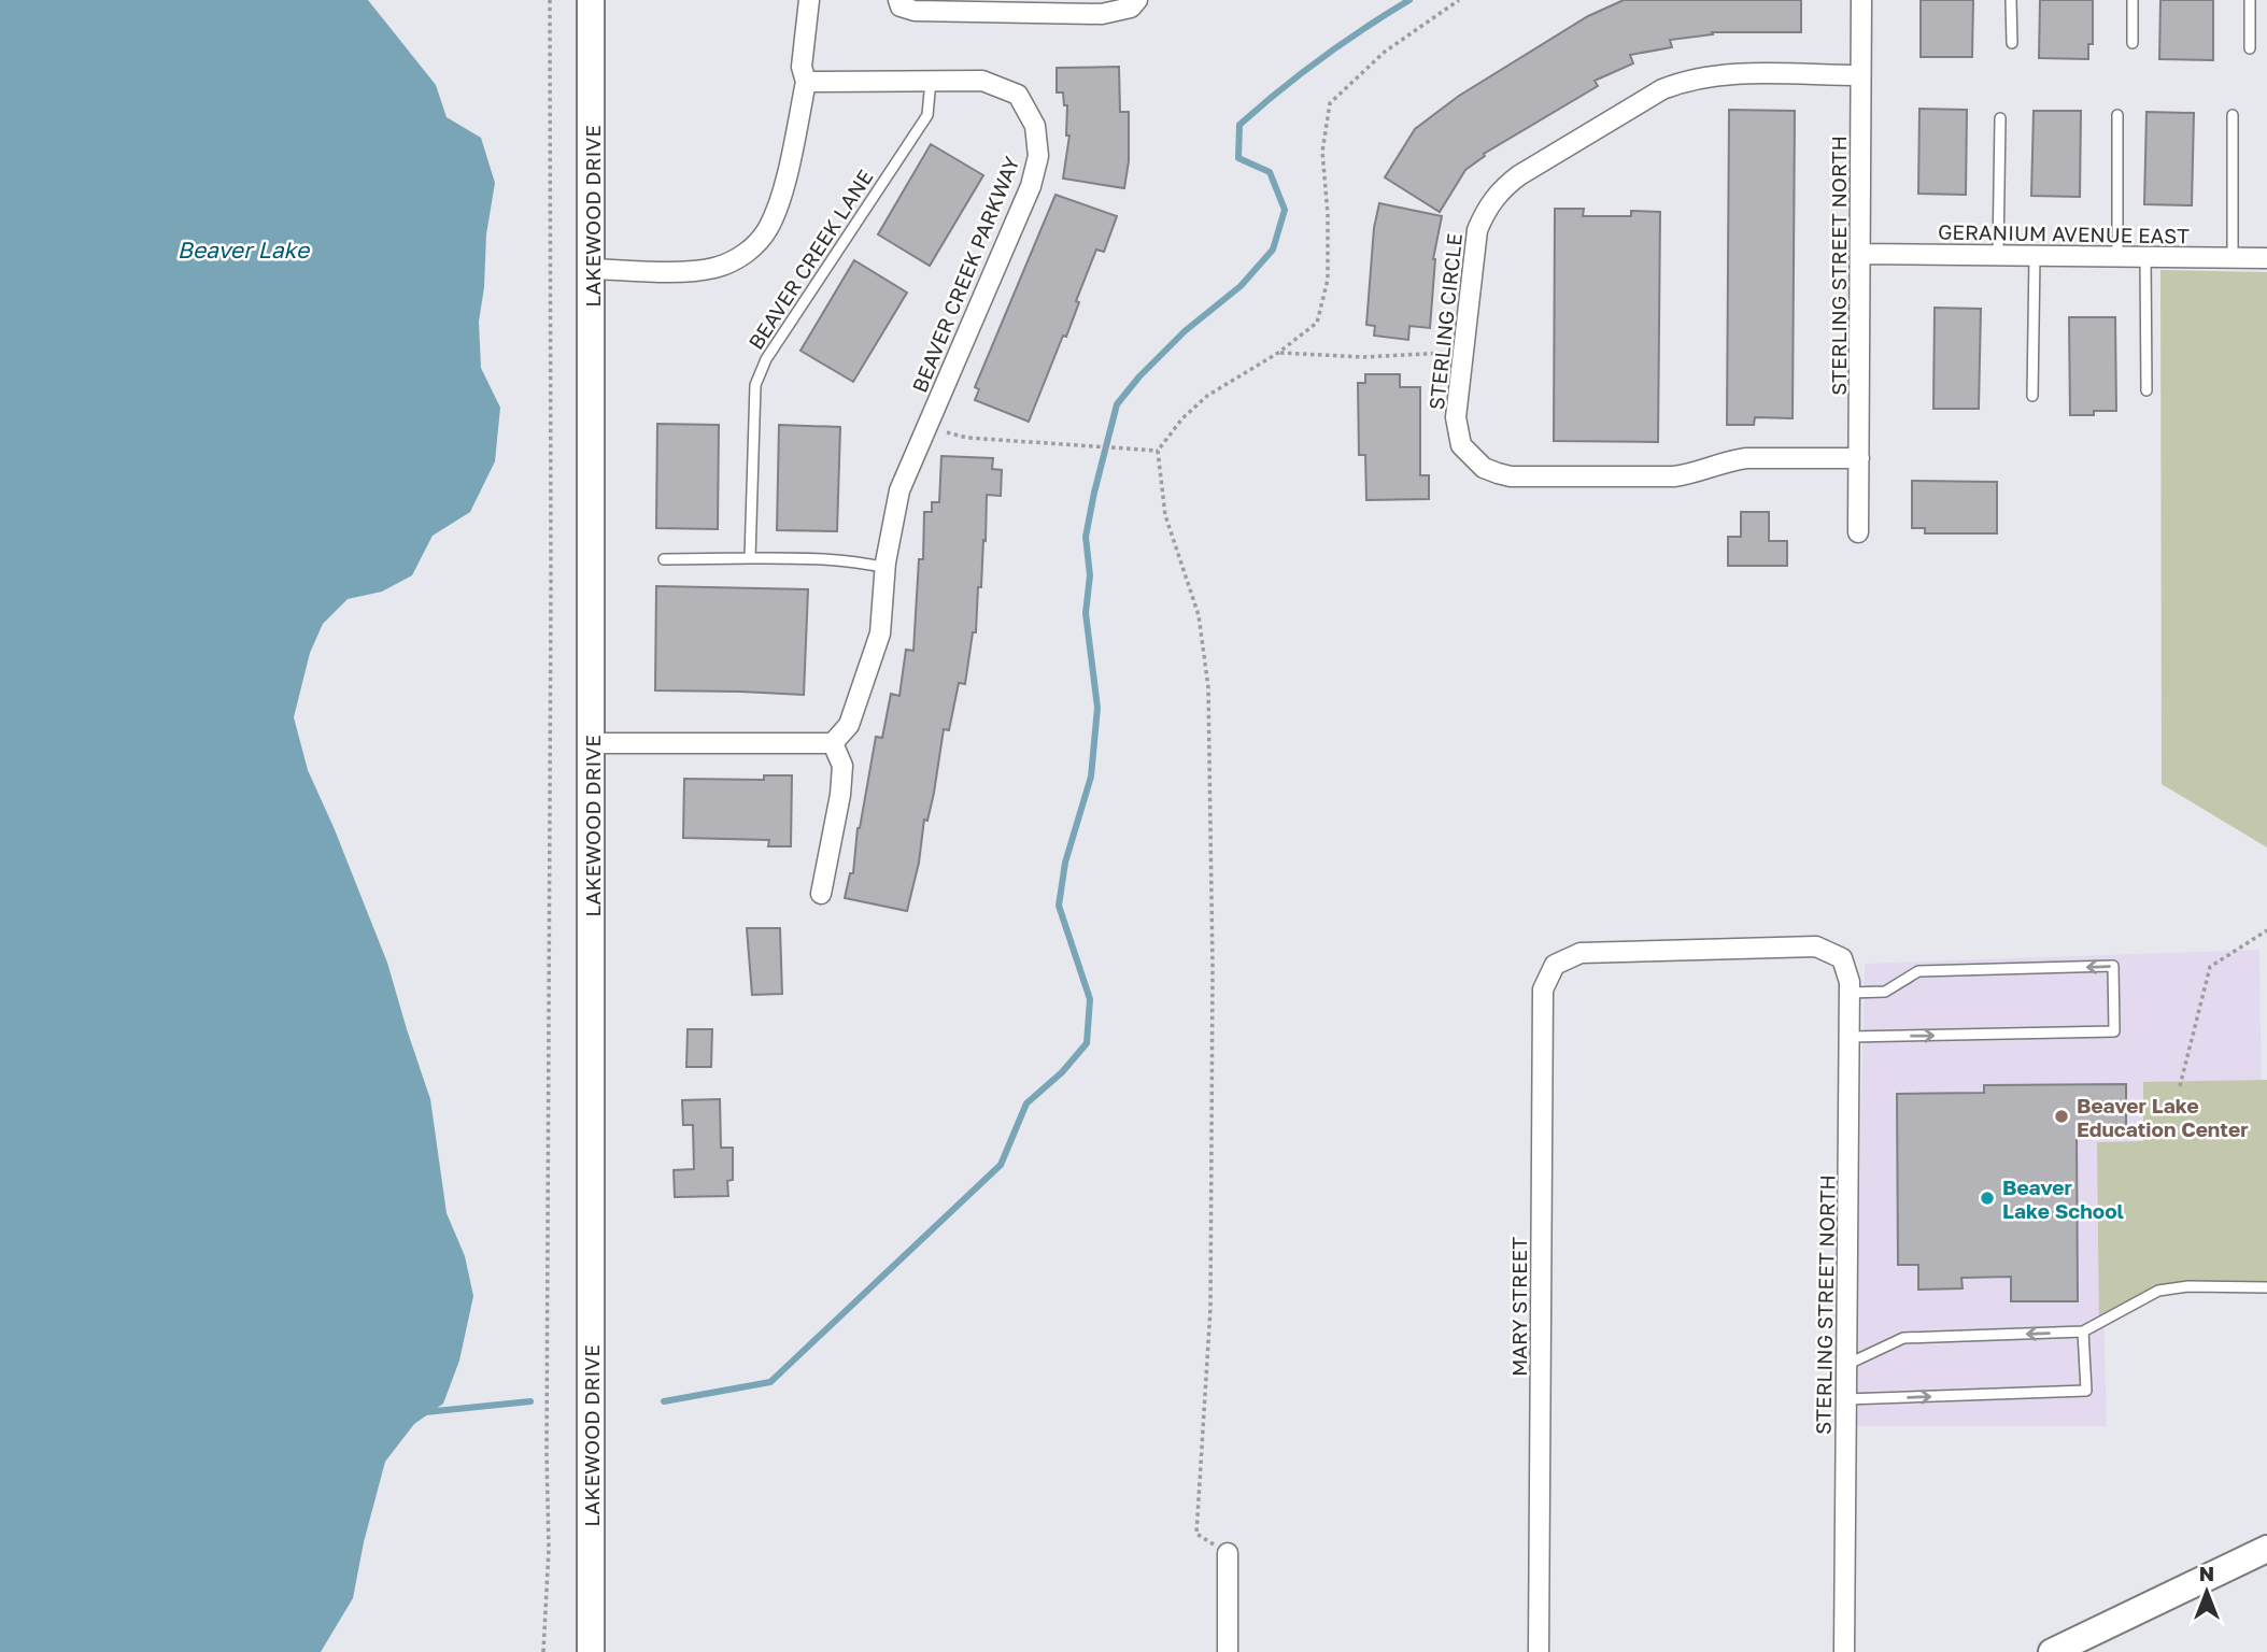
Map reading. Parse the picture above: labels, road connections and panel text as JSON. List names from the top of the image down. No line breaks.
{"streets":{"street":["LAKEWOOD DRIVE","GERANIUM AVENUE EAST","STERLING STREET NORTH","BEAVER CREEK PARKWAY","STERLING CIRCLE","MARY STREET"],"lane":["BEAVER CREEK LANE"]},"crossings":[["GERANIUM AVENUE EAST","STERLING STREET NORTH"],["BEAVER CREEK LANE","BEAVER CREEK PARKWAY"],["STERLING STREET NORTH","STERLING CIRCLE"],["STERLING STREET NORTH","MARY STREET"]],"water":["Beaver Lake"],"places":["Beaver Lake Education Center","Beaver Lake School"],"north":"top"}
